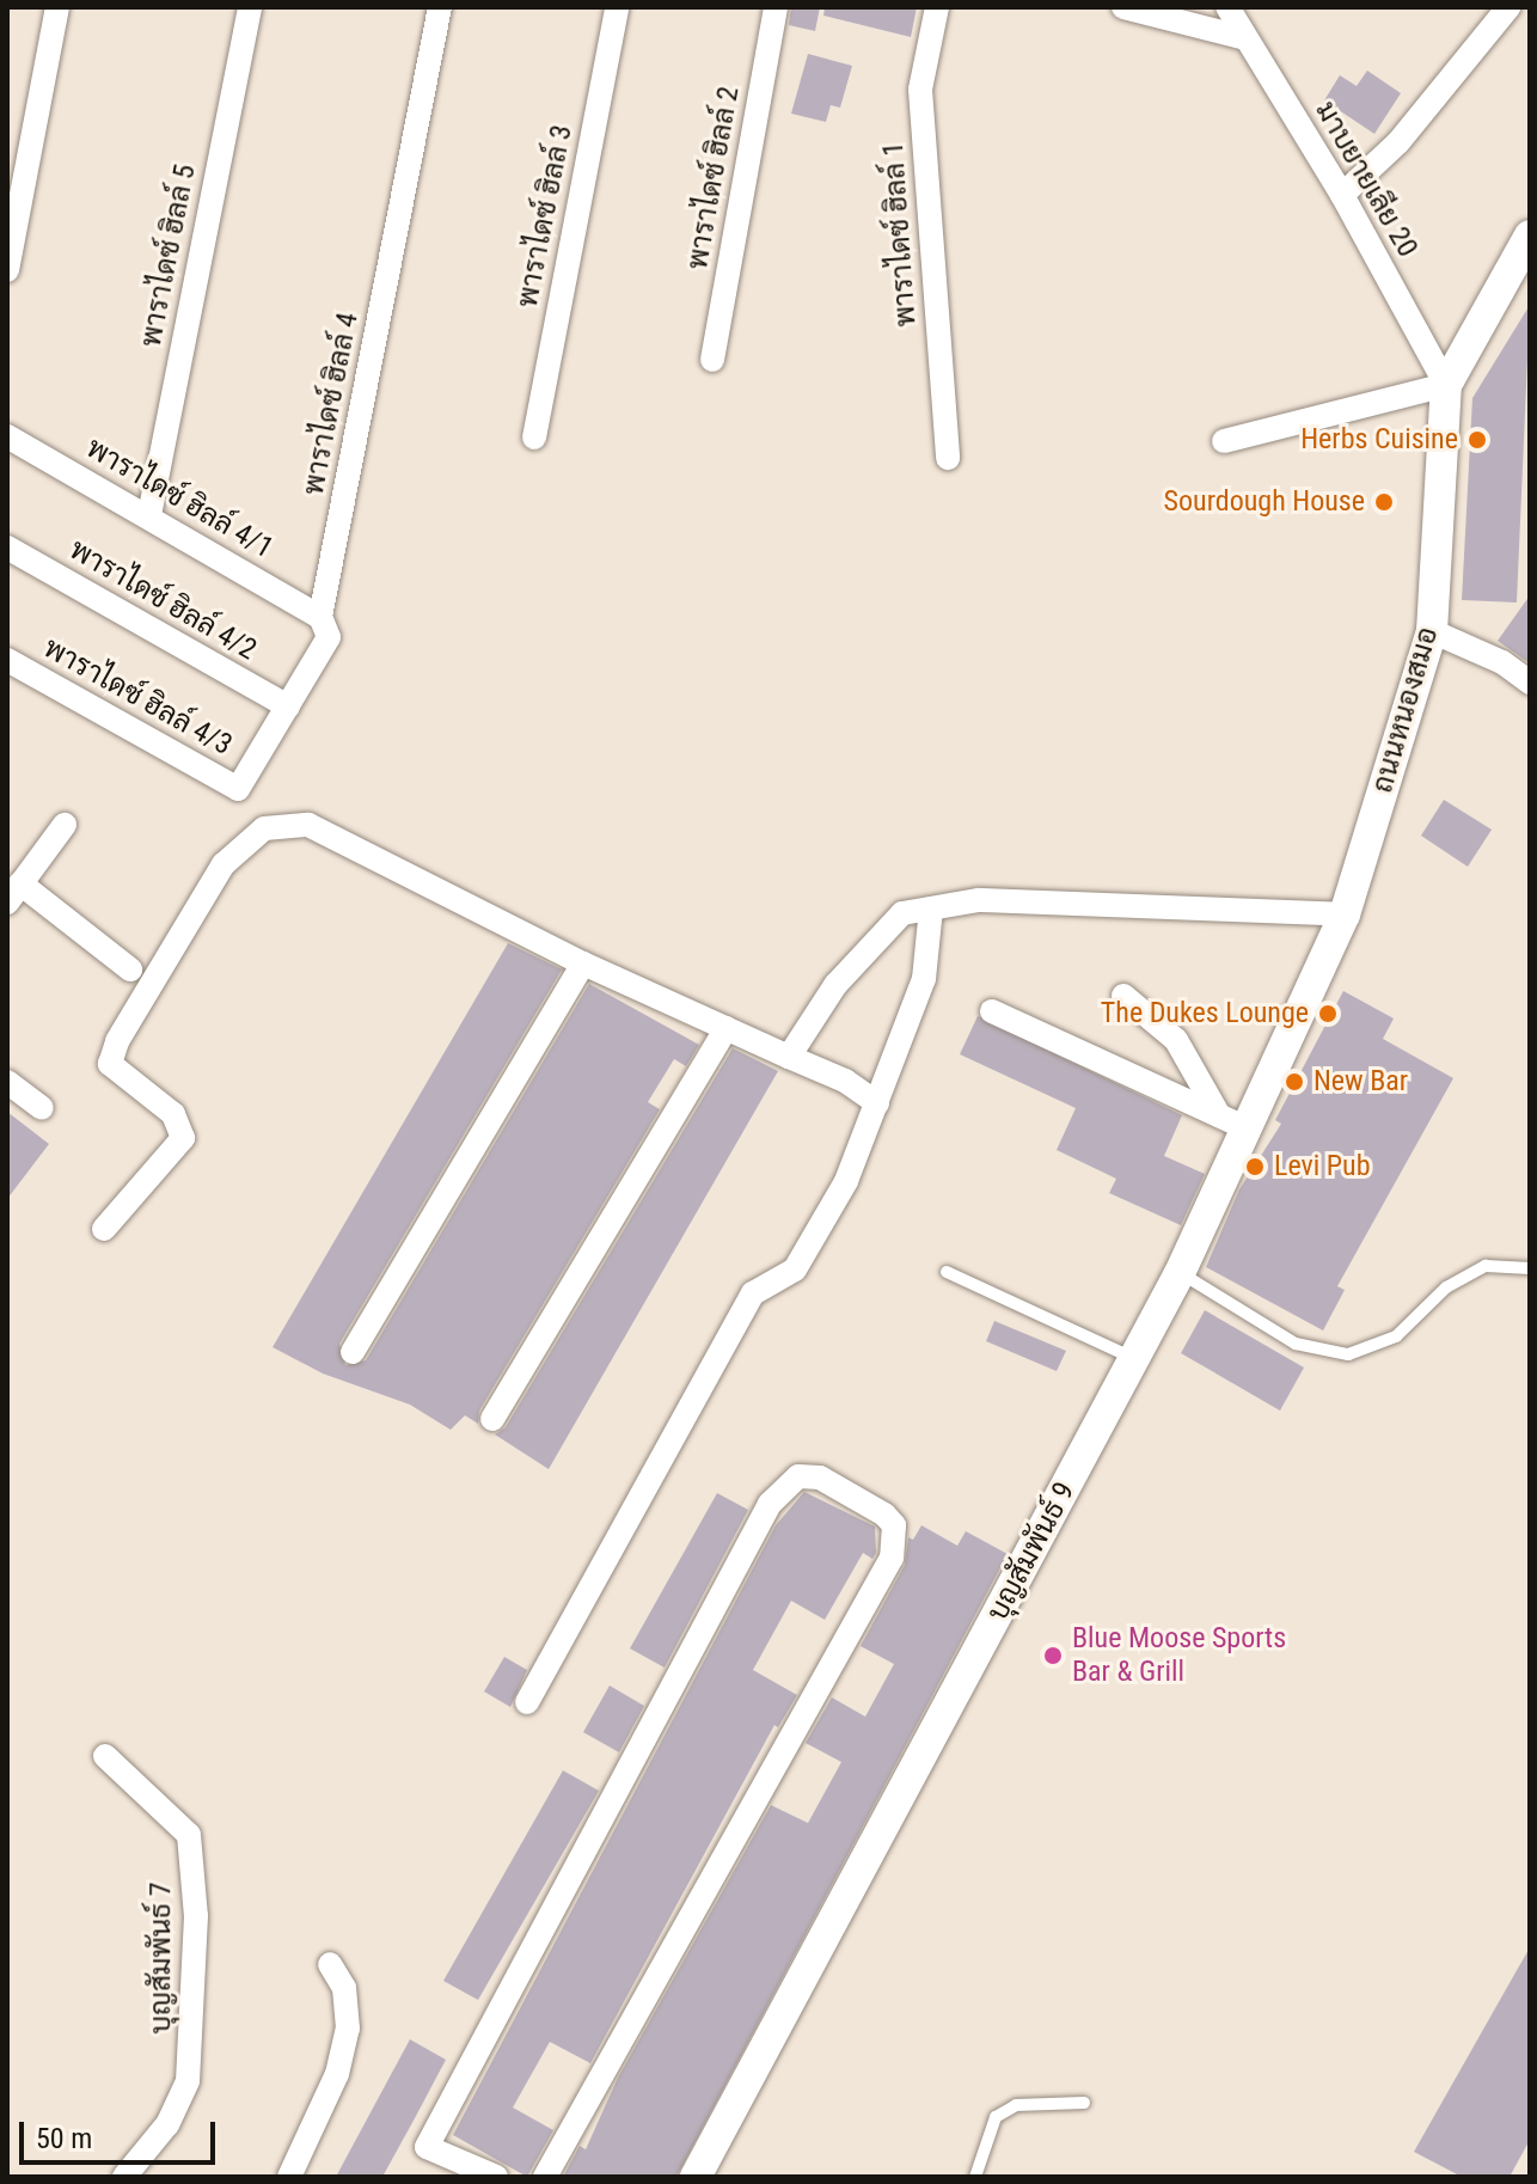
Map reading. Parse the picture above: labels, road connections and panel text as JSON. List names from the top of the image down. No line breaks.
{"streets":{"street":["พาราไดซ์ ฮิลล์ 2","มาบยายเลีย 20","พาราไดซ์ ฮิลล์ 3","พาราไดซ์ ฮิลล์ 1","พาราไดซ์ ฮิลล์ 5","พาราไดซ์ ฮิลล์ 4","พาราไดซ์ ฮิลล์ 4/1","พาราไดซ์ ฮิลล์ 4/2","พาราไดซ์ ฮิลล์ 4/3","ถนนหนองสมอ","บุญสัมพันธ์ 9","บุญสัมพันธ์ 7"]},"crossings":[["มาบยายเลีย 20","ถนนหนองสมอ"],["พาราไดซ์ ฮิลล์ 5","พาราไดซ์ ฮิลล์ 4/1"],["พาราไดซ์ ฮิลล์ 4","พาราไดซ์ ฮิลล์ 4/1"],["พาราไดซ์ ฮิลล์ 4","พาราไดซ์ ฮิลล์ 4/2"],["พาราไดซ์ ฮิลล์ 4","พาราไดซ์ ฮิลล์ 4/3"],["ถนนหนองสมอ","บุญสัมพันธ์ 9"]],"places":["Herbs Cuisine","Sourdough House","The Dukes Lounge","New Bar","Levi Pub","Blue Moose Sports Bar & Grill"],"scale_bar":"50 m"}
